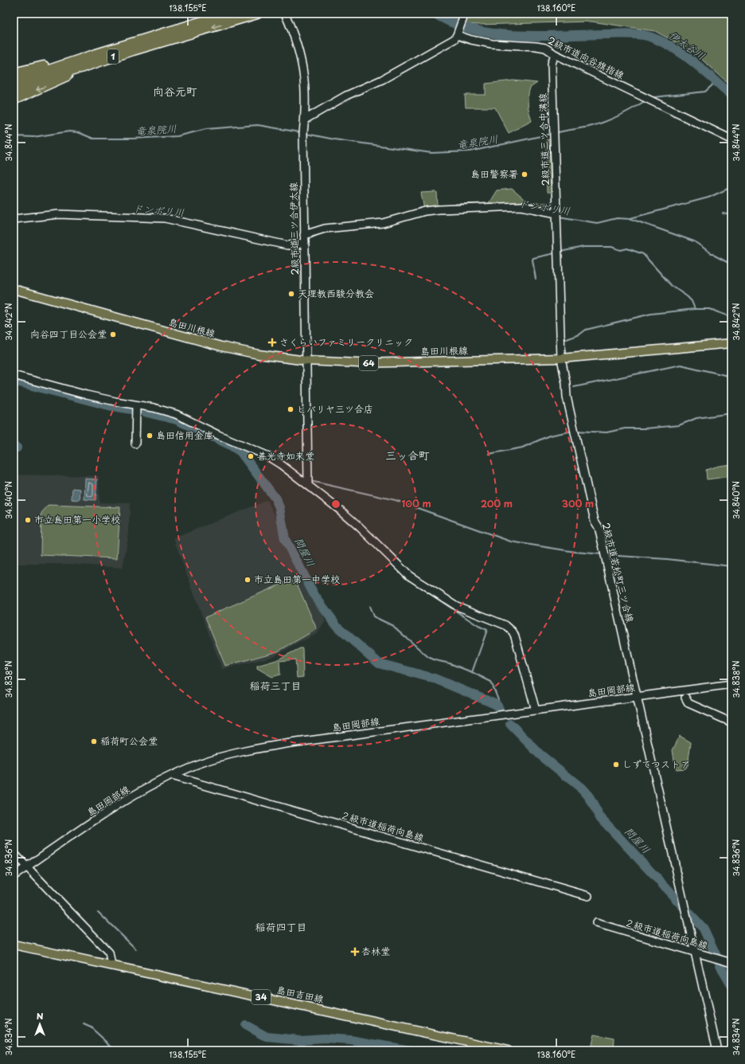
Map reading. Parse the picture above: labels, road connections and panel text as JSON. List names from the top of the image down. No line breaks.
{"streets":{"highway":["1"],"main road":["島田川根線","64","島田吉田線","34"],"street":["2級市道向谷旗指線","2級市道三ツ合中溝線","2級市道三ツ合伊太線","2級市道若松町三ツ合線","島田岡部線","２級市道稲荷向島線"]},"crossings":[["2級市道向谷旗指線","2級市道三ツ合中溝線"],["2級市道三ツ合中溝線","島田川根線"],["2級市道三ツ合中溝線","2級市道若松町三ツ合線"],["2級市道三ツ合伊太線","島田川根線"],["島田川根線","2級市道若松町三ツ合線"],["2級市道若松町三ツ合線","島田岡部線"],["2級市道若松町三ツ合線","２級市道稲荷向島線"],["島田岡部線","２級市道稲荷向島線"]],"districts":["向谷元町","三ッ合町","稲荷三丁目","稲荷四丁目"],"water":["伊太谷川","竜泉院川","ドンボリ川","問屋川"],"places":{"other":["島田警察署","天理教西駿分教会","向谷四丁目公会堂","ヒバリヤ三ツ合店","島田信用金庫","善光寺如来堂","市立島田第一小学校","市立島田第一中学校","稲荷町公会堂","しずてつストア"],"health":["さくらいファミリークリニック","杏林堂"]},"north":"top","coordinates":["138.155°E","138.160°E","34.844°N","34.842°N","34.840°N","34.838°N","34.836°N","34.834°N"],"rings":["100 m","200 m","300 m"]}
